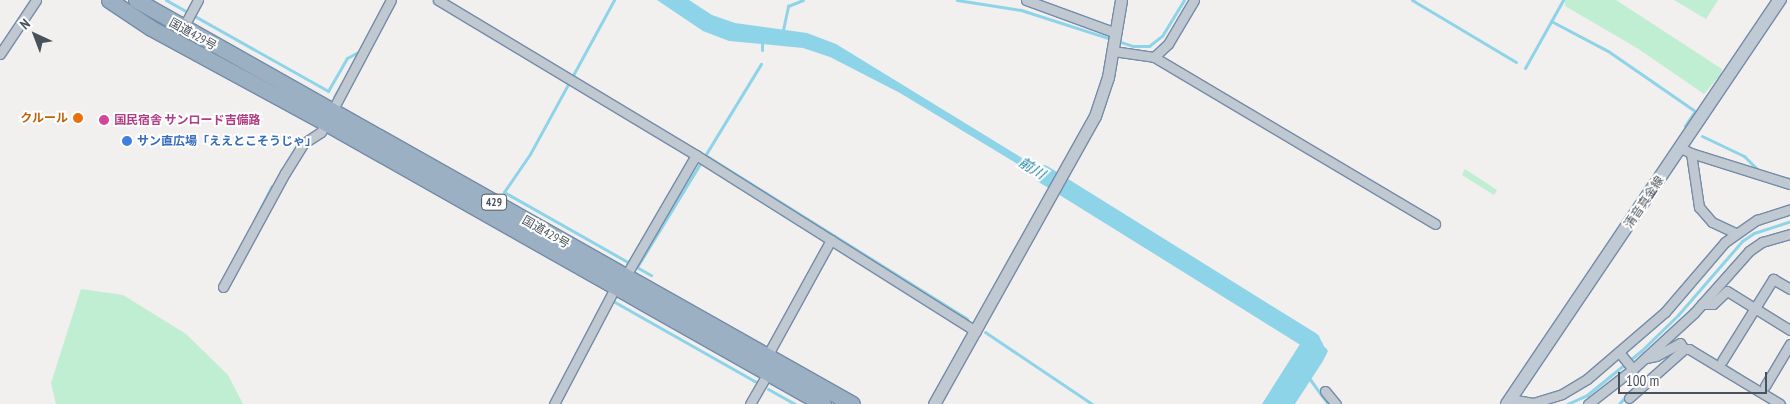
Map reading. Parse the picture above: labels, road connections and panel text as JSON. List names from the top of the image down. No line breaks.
{"streets":{"highway":["国道429号","429"],"main road":["清音真金線"]},"water":["前川"],"places":["クルール","国民宿舎 サンロード吉備路","サン直広場「ええとこそうじゃ」"],"scale_bar":"100 m","north":"top left"}
